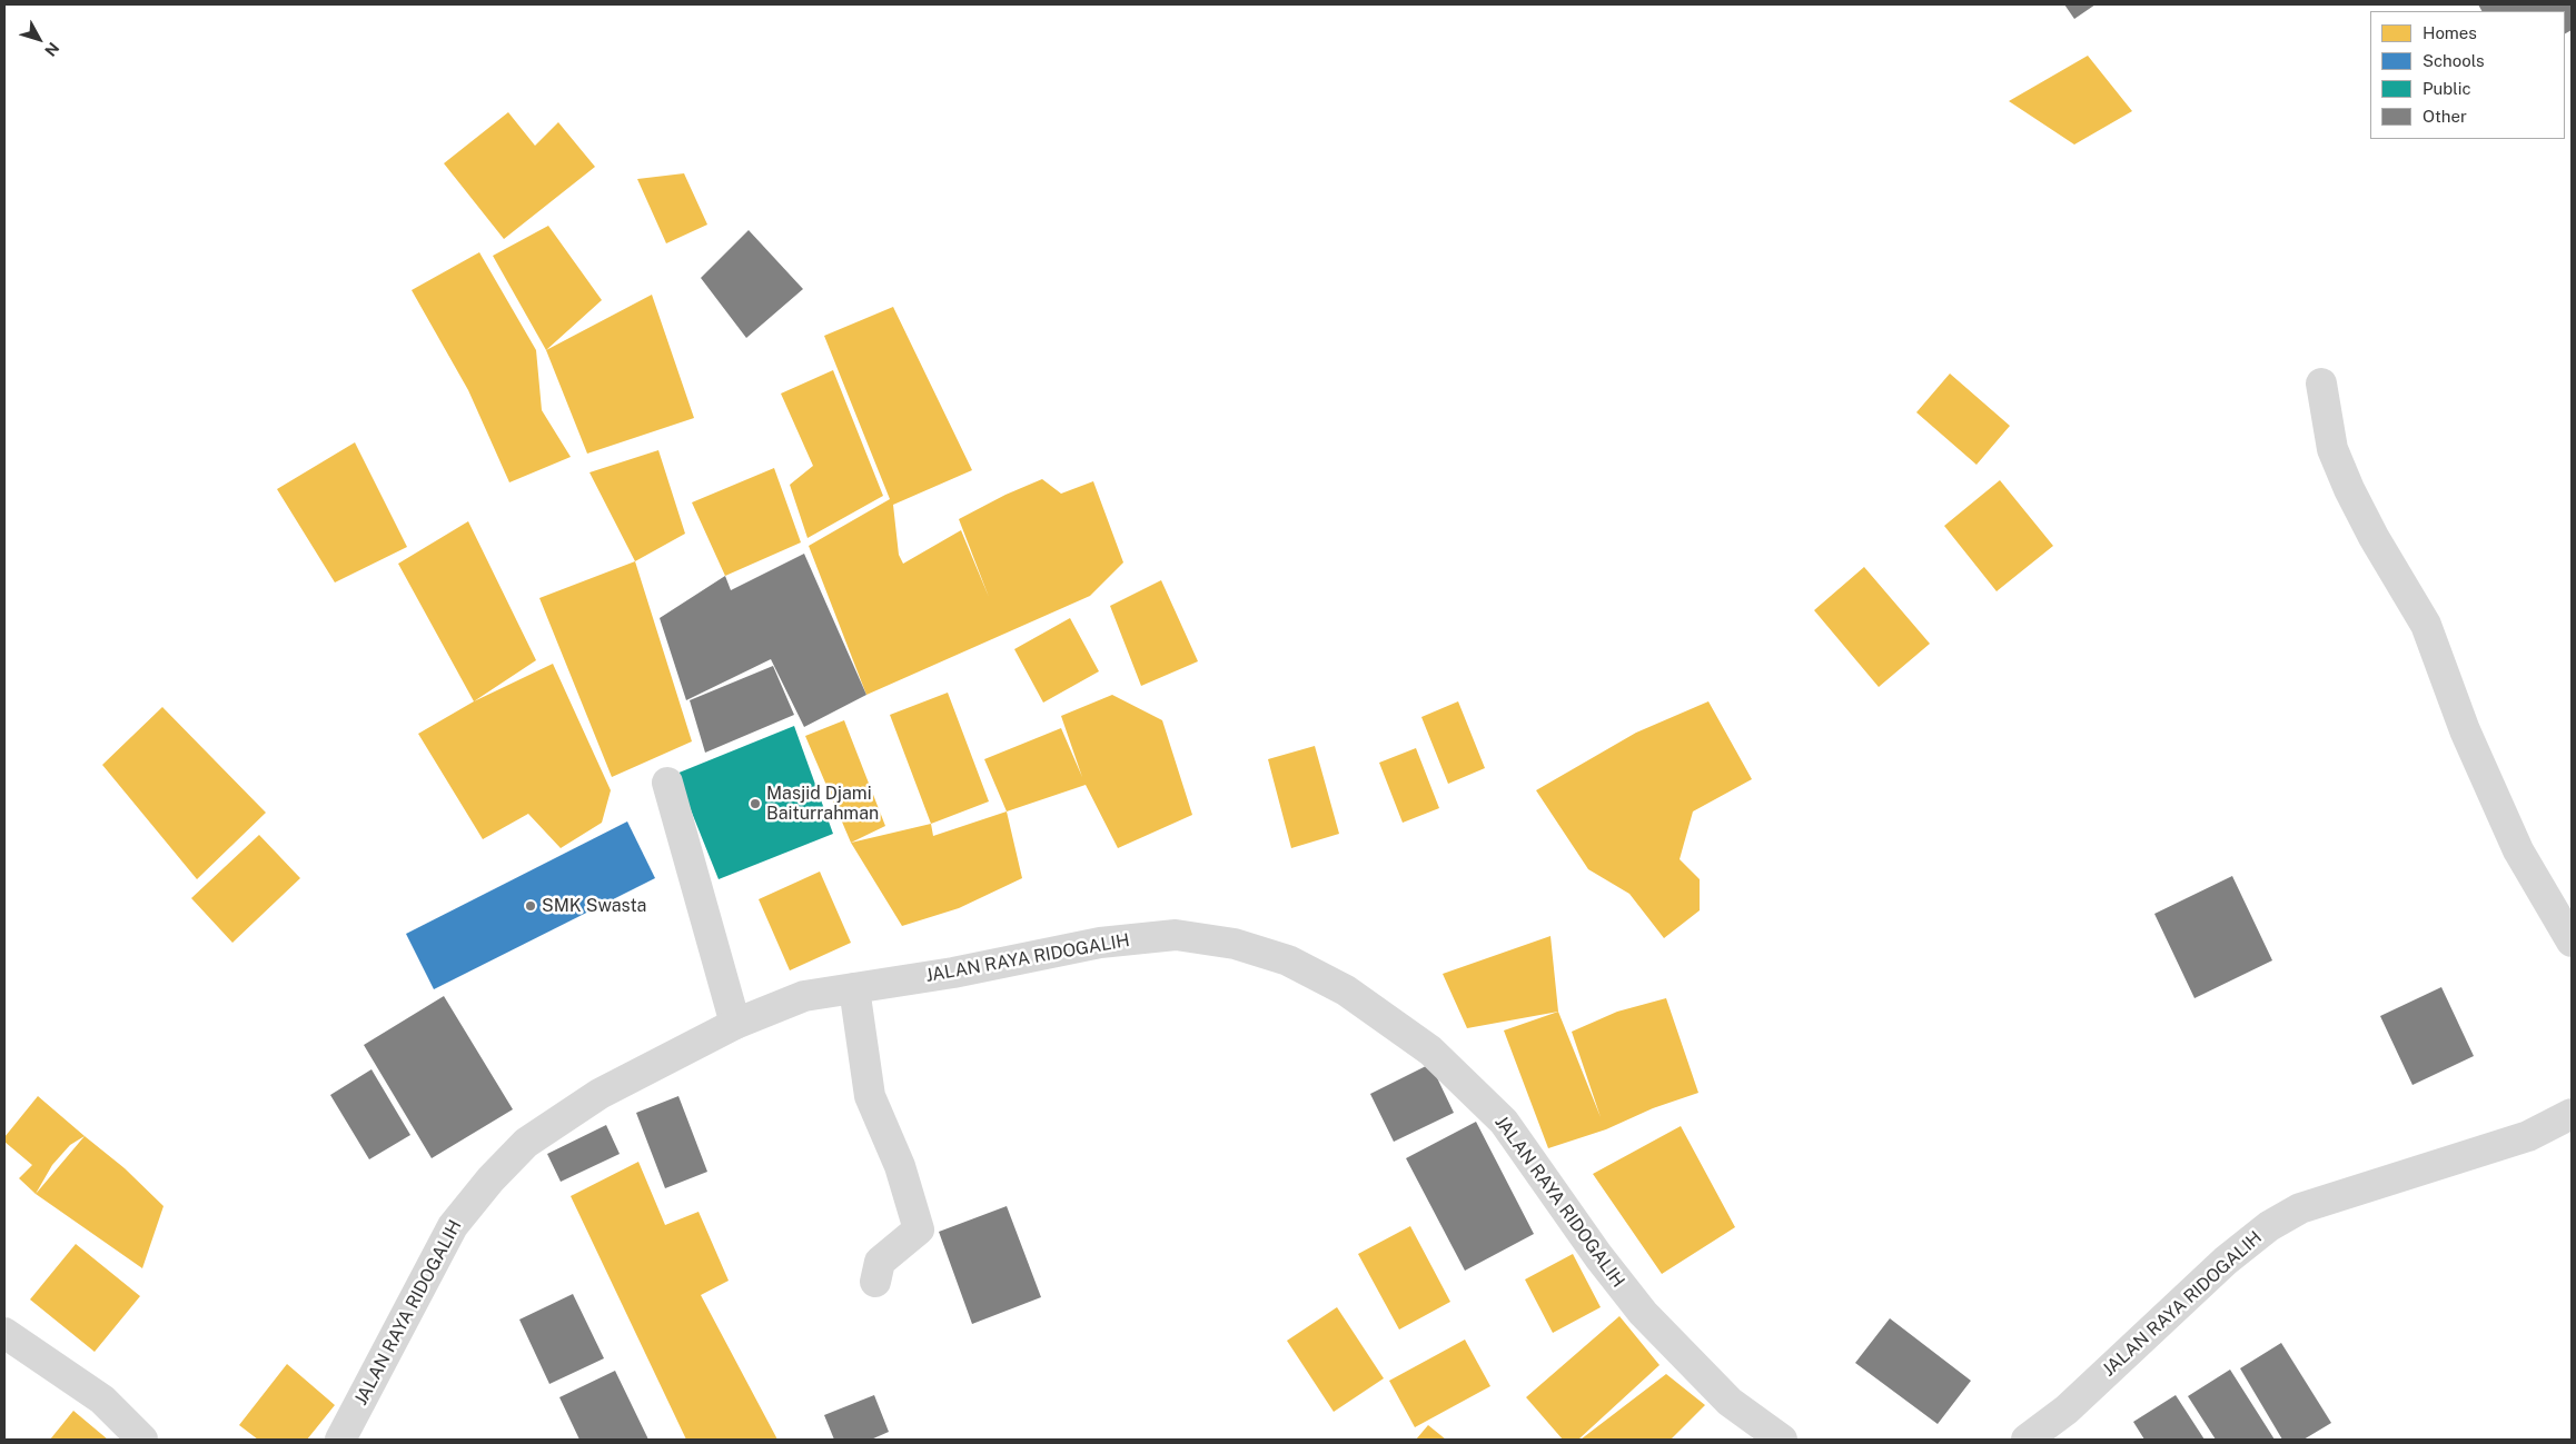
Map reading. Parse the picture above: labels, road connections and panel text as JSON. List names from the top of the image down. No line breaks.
{"streets":{"street":["JALAN RAYA RIDOGALIH"]},"places":["Masjid Djami Baiturrahman","SMK Swasta"],"legend":["Homes","Schools","Public","Other"],"north":"bottom right"}
